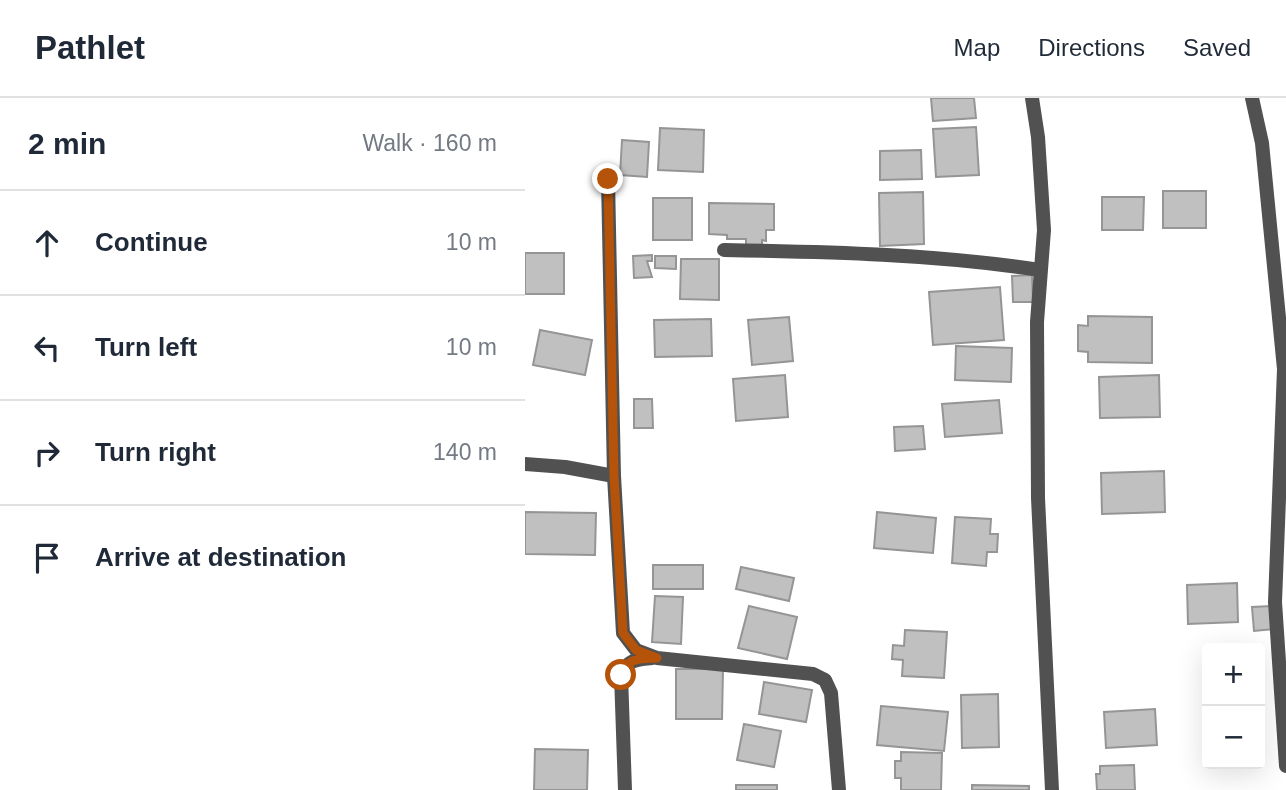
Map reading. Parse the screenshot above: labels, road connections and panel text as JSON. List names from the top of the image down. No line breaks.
{"page":{"header":"Pathlet","nav":["Map","Directions","Saved"],"heading":["2 min","Walk · 160 m"],"list":[["Continue","10 m"],["Turn left","10 m"],["Turn right","140 m"],"Arrive at destination"],"map_buttons":["+","−"]}}
